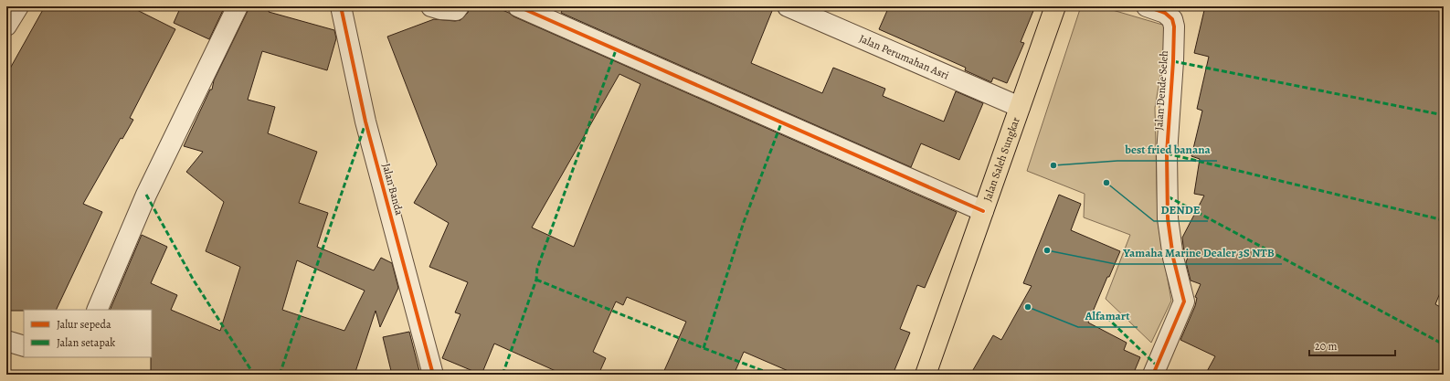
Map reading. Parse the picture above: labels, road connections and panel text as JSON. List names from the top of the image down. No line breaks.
{"streets":{"highway":["Jalan Saleh Sungkar"],"street":["Jalan Perumahan Asri","Jalan Dende Seleh","Jalan Banda"]},"crossings":[["Jalan Perumahan Asri","Jalan Saleh Sungkar"]],"places":["best fried banana","DENDE","Yamaha Marine Dealer 3S NTB","Alfamart"],"legend":["Jalur sepeda","Jalan setapak"],"scale_bar":"20 m"}
